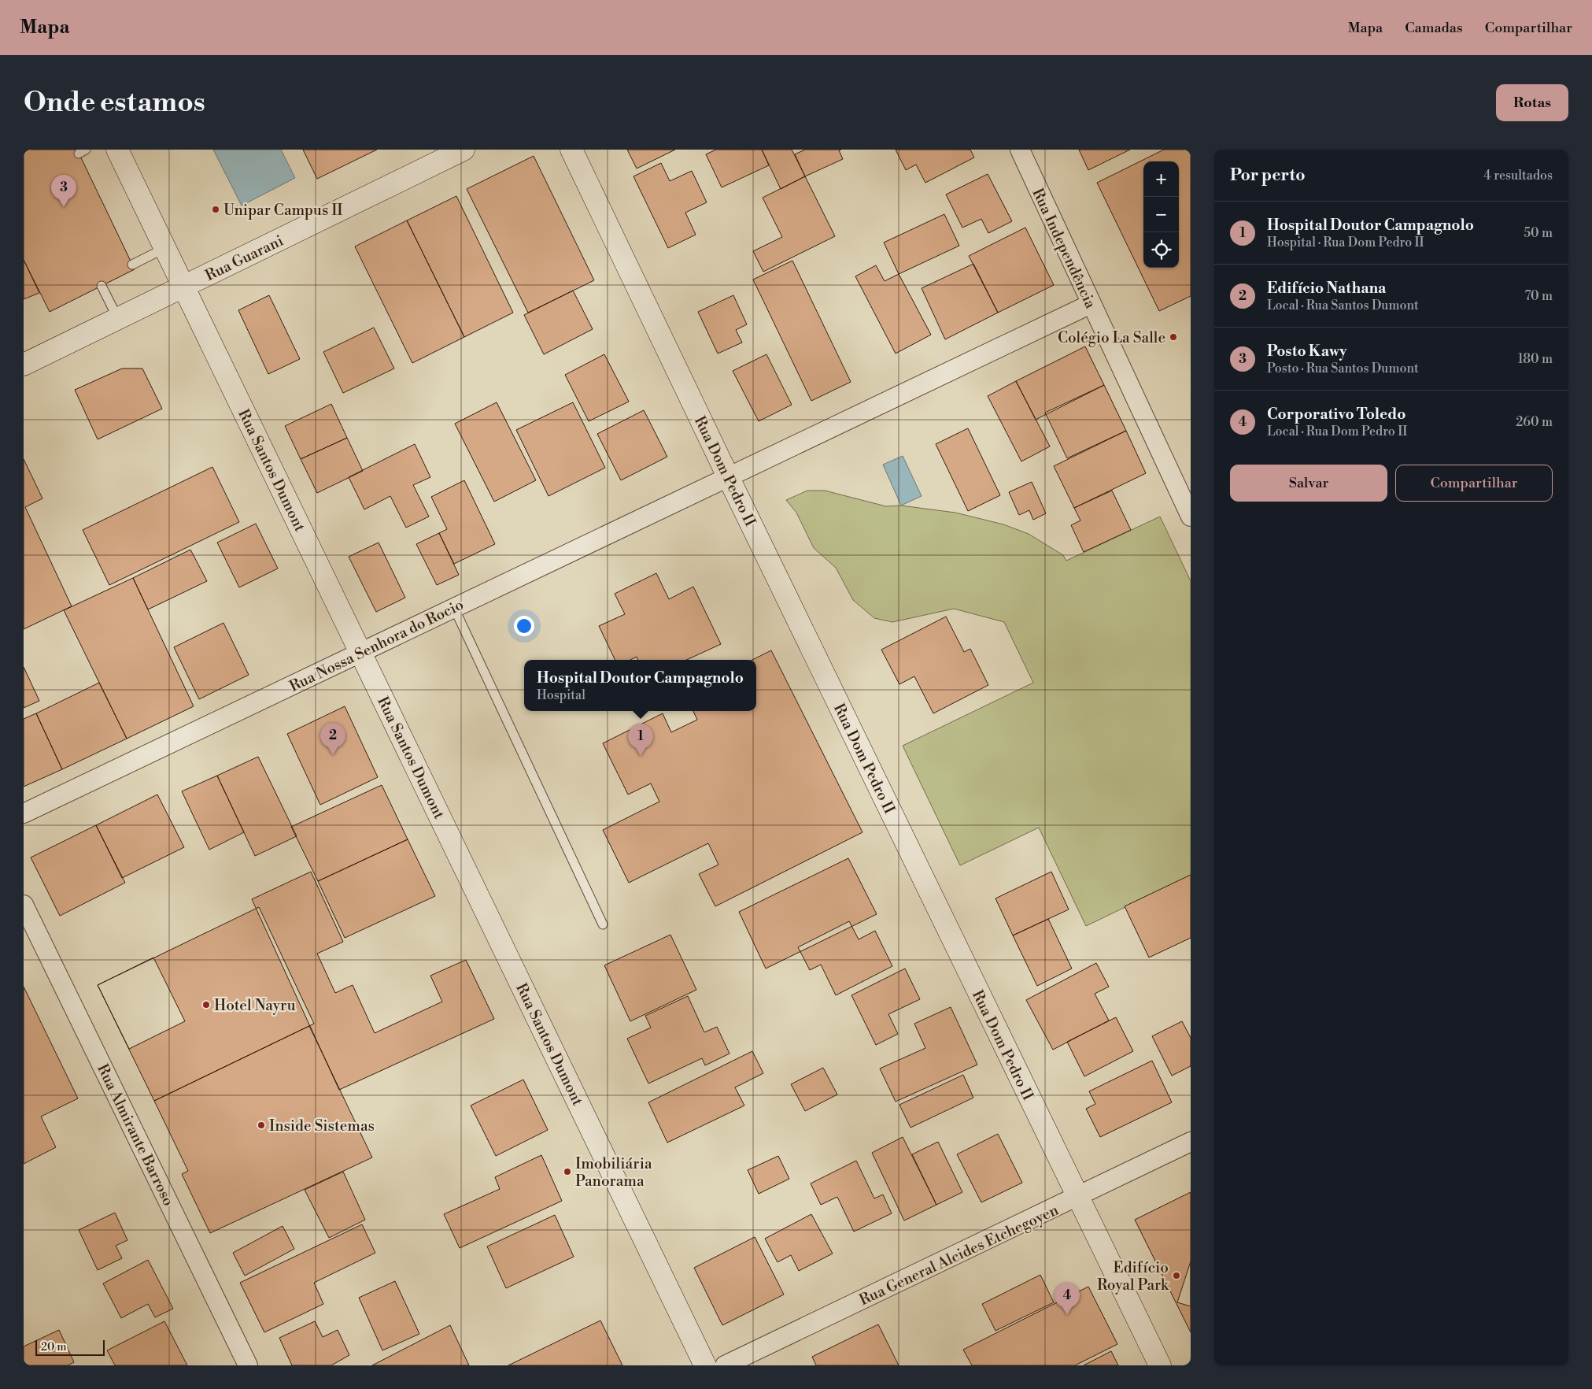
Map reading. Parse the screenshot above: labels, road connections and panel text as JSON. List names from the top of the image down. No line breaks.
{"streets":{"street":["Rua Independência","Rua Guarani","Rua Santos Dumont","Rua Dom Pedro II","Rua Nossa Senhora do Rocio","Rua Almirante Barroso","Rua General Alcides Etchegoyen"]},"crossings":[["Rua Independência","Rua Nossa Senhora do Rocio"],["Rua Guarani","Rua Santos Dumont"],["Rua Santos Dumont","Rua Nossa Senhora do Rocio"],["Rua Dom Pedro II","Rua Nossa Senhora do Rocio"],["Rua Dom Pedro II","Rua General Alcides Etchegoyen"]],"places":["Unipar Campus II","Colégio La Salle","Hotel Nayru","Inside Sistemas","Imobiliária Panorama","Edifício Royal Park"],"scale_bar":"20 m","page":{"header":"Mapa","nav":["Mapa","Camadas","Compartilhar"],"buttons":["Rotas",["Salvar","Compartilhar"]],"title":"Onde estamos","heading":["Por perto","4 resultados"],"map_buttons":["+","−"],"pins":["3","2","1","4"],"list":[{"mark":"1","name":"Hospital Doutor Campagnolo","note":"Hospital · Rua Dom Pedro II","value":"50 m"},{"mark":"2","name":"Edifício Nathana","note":"Local · Rua Santos Dumont","value":"70 m"},{"mark":"3","name":"Posto Kawy","note":"Posto · Rua Santos Dumont","value":"180 m"},{"mark":"4","name":"Corporativo Toledo","note":"Local · Rua Dom Pedro II","value":"260 m"}],"popup":["Hospital Doutor Campagnolo","Hospital"],"scale":"20 m"}}
